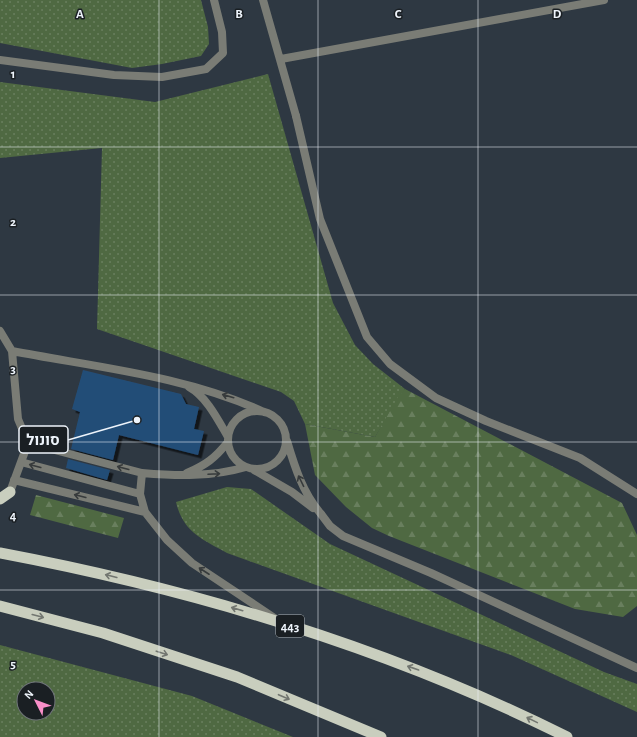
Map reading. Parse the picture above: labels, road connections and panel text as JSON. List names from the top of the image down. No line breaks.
{"streets":{"highway":["443"]},"places":["סונול"],"north":"top left","grid":{"columns":["A","B","C","D"],"rows":["1","2","3","4","5"]}}
